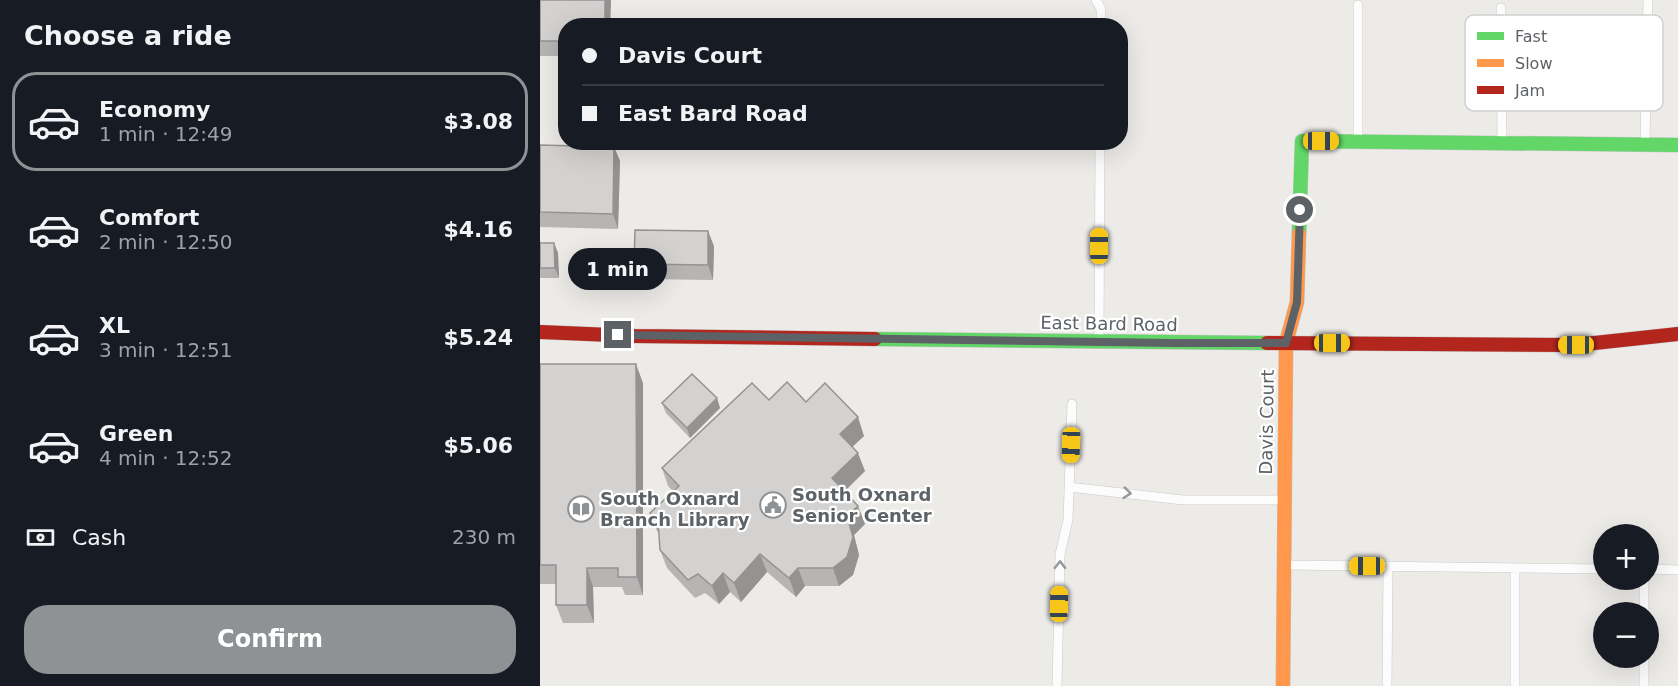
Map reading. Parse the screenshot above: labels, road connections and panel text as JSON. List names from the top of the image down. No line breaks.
{"streets":{"main road":["East Bard Road","Davis Court"]},"crossings":[["East Bard Road","Davis Court"]],"places":{"public building":["South Oxnard Senior Center"],"library":["South Oxnard Branch Library"]},"legend":["Fast","Slow","Jam"],"page":{"heading":"Choose a ride","banner":["Davis Court","East Bard Road"],"list":[{"name":"Economy","note":"1 min · 12:49","value":"$3.08"},{"name":"Comfort","note":"2 min · 12:50","value":"$4.16"},{"name":"XL","note":"3 min · 12:51","value":"$5.24"},{"name":"Green","note":"4 min · 12:52","value":"$5.06"}],"bubble":"1 min","pay":["Cash","230 m"],"map_buttons":["+","−"],"buttons":"Confirm"}}
